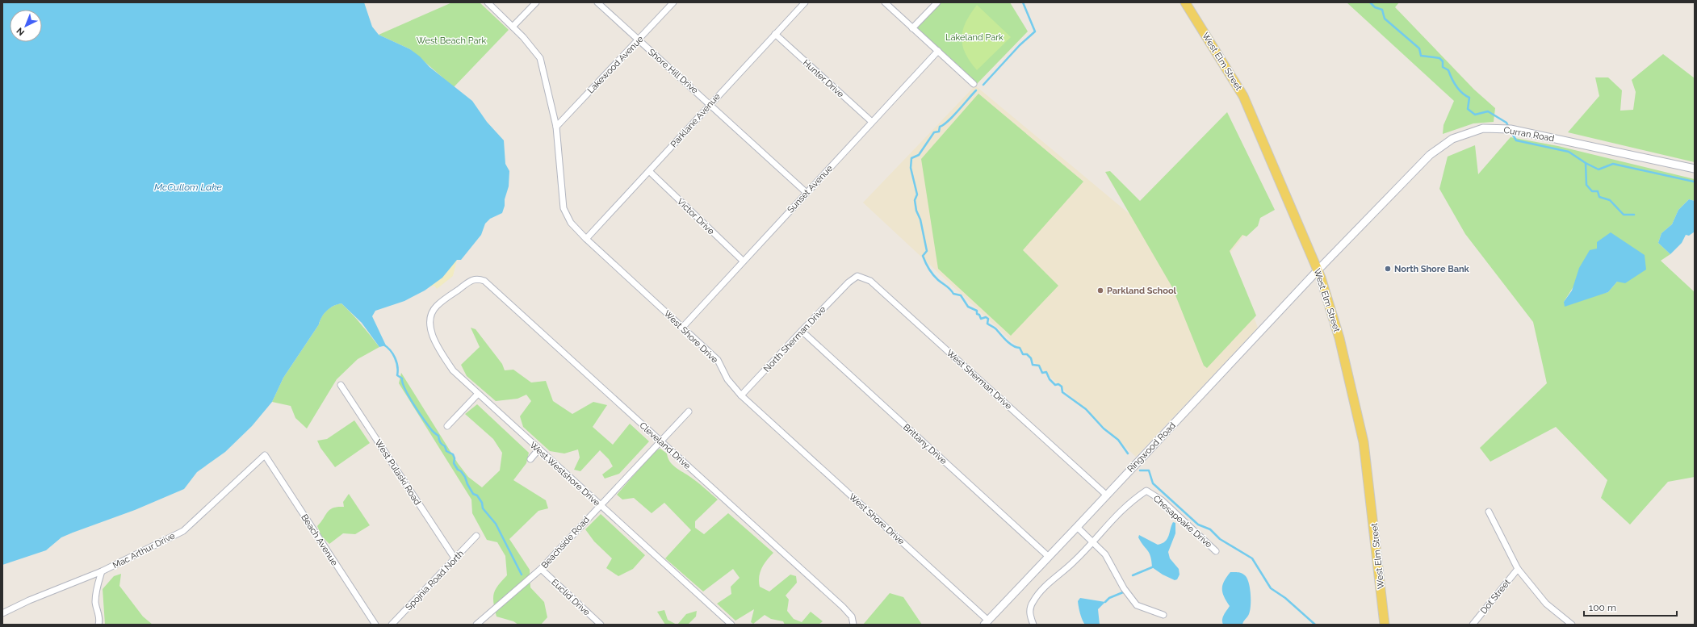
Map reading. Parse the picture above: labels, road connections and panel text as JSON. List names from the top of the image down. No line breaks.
{"streets":{"main road":["West Elm Street"],"street":["Lakewood Avenue","Shore Hill Drive","Hunter Drive","Parklane Avenue","Curran Road","Sunset Avenue","Victor Drive","West Shore Drive","North Sherman Drive","West Sherman Drive","Brittany Drive","Cleveland Drive","Ringwood Road","West Pulaski Road","West Westshore Drive","Chesapeake Drive","Beach Avenue","Beachside Road","Mac Arthur Drive","Spojnia Road North","Dot Street","Euclid Drive"]},"crossings":[["West Elm Street","Curran Road"],["West Elm Street","Ringwood Road"],["Lakewood Avenue","Shore Hill Drive"],["Lakewood Avenue","West Shore Drive"],["Shore Hill Drive","Parklane Avenue"],["Shore Hill Drive","Sunset Avenue"],["Hunter Drive","Parklane Avenue"],["Hunter Drive","Sunset Avenue"],["Parklane Avenue","Victor Drive"],["Parklane Avenue","West Shore Drive"],["Curran Road","Ringwood Road"],["Sunset Avenue","Victor Drive"],["Sunset Avenue","West Shore Drive"],["West Shore Drive","North Sherman Drive"],["West Shore Drive","Ringwood Road"],["North Sherman Drive","West Sherman Drive"],["North Sherman Drive","Brittany Drive"],["West Sherman Drive","Ringwood Road"],["Brittany Drive","Ringwood Road"],["Cleveland Drive","West Westshore Drive"],["Cleveland Drive","Beachside Road"],["West Pulaski Road","Spojnia Road North"],["West Westshore Drive","Beachside Road"],["Beach Avenue","Mac Arthur Drive"],["Beachside Road","Euclid Drive"]],"water":["McCullom Lake"],"parks":["Lakeland Park","West Beach Park"],"places":["North Shore Bank","Parkland School"],"scale_bar":"100 m","north":"bottom left"}
